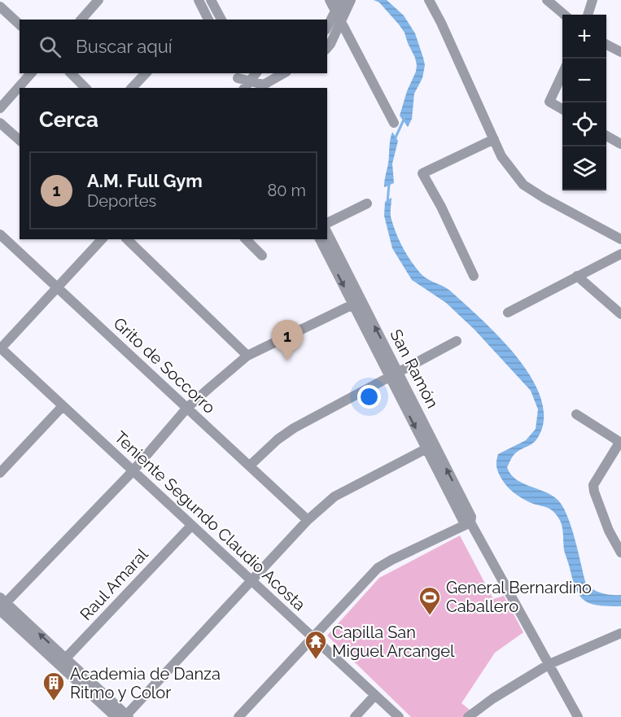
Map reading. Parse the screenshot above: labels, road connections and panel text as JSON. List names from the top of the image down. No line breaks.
{"streets":{"street":["Grito de Soccorro","San Ramón","Teniente Segundo Claudio Acosta","Raul Amaral"]},"crossings":[["Teniente Segundo Claudio Acosta","Raul Amaral"]],"places":{"sports":["General Bernardino Caballero"],"temple":["Capilla San Miguel Arcangel"],"building":["Academia de Danza Ritmo y Color"]},"page":{"map_buttons":["+","−"],"search":"Buscar aquí","heading":"Cerca","list":[{"mark":"1","name":"A.M. Full Gym","note":"Deportes","value":"80 m"}],"pins":"1"}}
